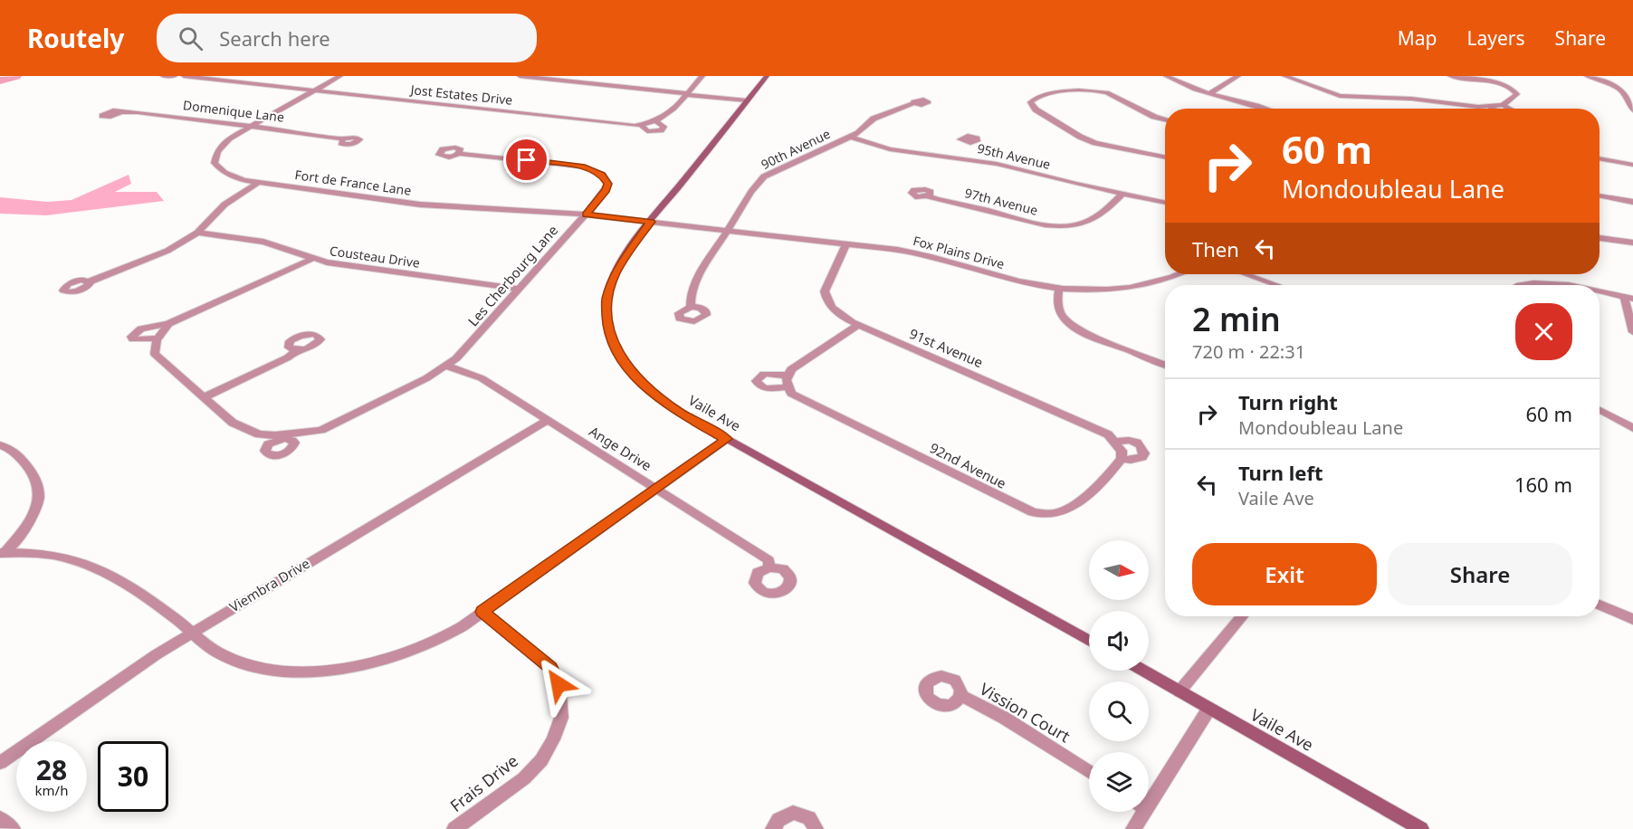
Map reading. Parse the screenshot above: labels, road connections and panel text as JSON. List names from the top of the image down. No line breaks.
{"streets":{"main road":["Vaile Ave"],"street":["Jost Estates Drive","Domenique Lane","90th Avenue","95th Avenue","Fort de France Lane","97th Avenue","Fox Plains Drive","Cousteau Drive","Les Cherbourg Lane","91st Avenue","Ange Drive","92nd Avenue","Viembra Drive","Vission Court","Frais Drive"]},"crossings":[["Jost Estates Drive","Fort de France Lane"],["Domenique Lane","Fort de France Lane"],["90th Avenue","95th Avenue"],["90th Avenue","Fox Plains Drive"],["95th Avenue","97th Avenue"],["Fort de France Lane","Fox Plains Drive"],["Fort de France Lane","Les Cherbourg Lane"],["Fort de France Lane","Vaile Ave"],["Fox Plains Drive","91st Avenue"],["Fox Plains Drive","Vaile Ave"],["Cousteau Drive","Les Cherbourg Lane"],["Les Cherbourg Lane","Ange Drive"],["91st Avenue","92nd Avenue"],["Ange Drive","Viembra Drive"]],"north":"right","page":{"header":"Routely","search":"Search here","nav":["Map","Layers","Share"],"turn":["60 m","Mondoubleau Lane"],"then":"Then","heading":["2 min","720 m · 22:31"],"list":[{"name":"Turn right","note":"Mondoubleau Lane","value":"60 m"},{"name":"Turn left","note":"Vaile Ave","value":"160 m"}],"buttons":["Exit","Share"],"speed":"28 km/h","limit":"30"}}
